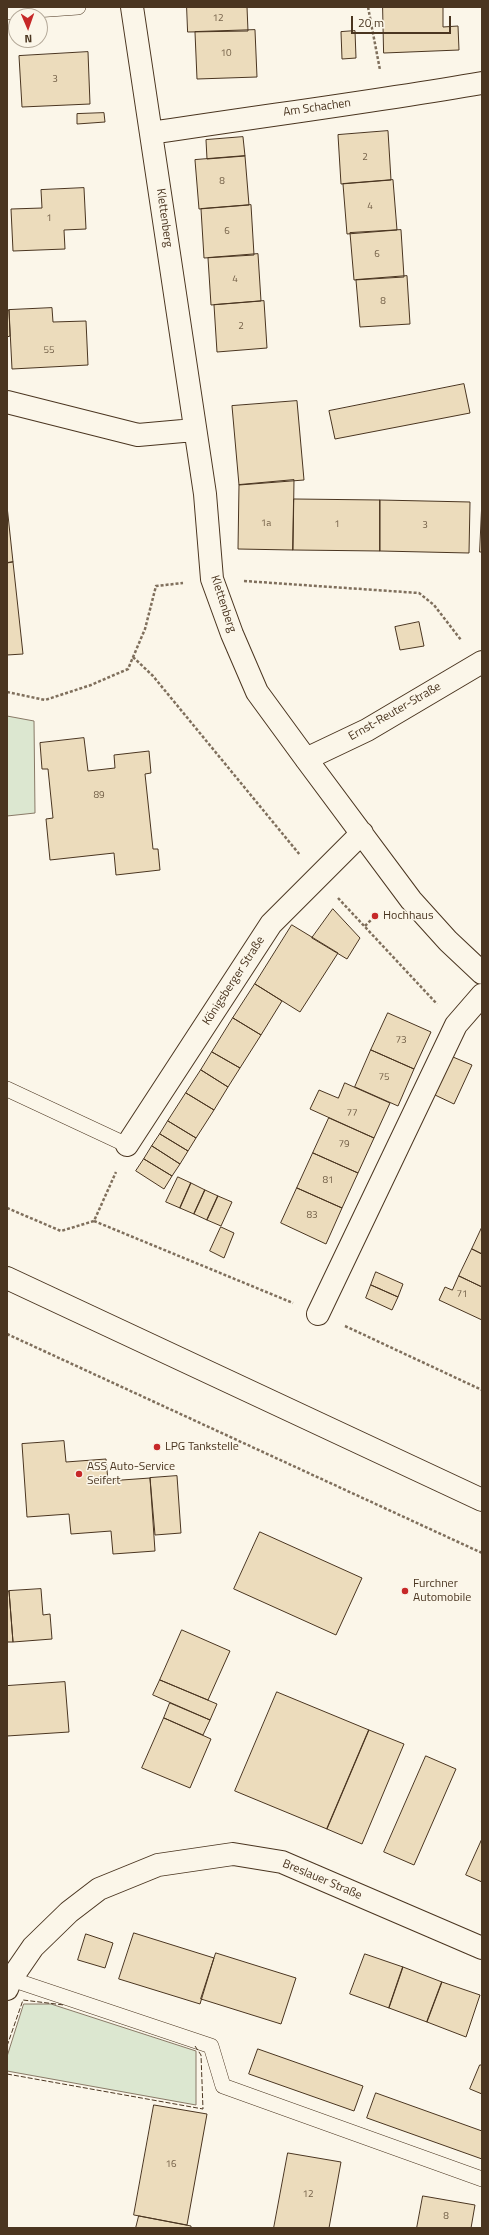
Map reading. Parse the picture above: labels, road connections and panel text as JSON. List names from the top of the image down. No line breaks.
{"streets":{"street":["Am Schachen","Klettenberg","Ernst-Reuter-Straße","Königsberger Straße","Breslauer Straße"]},"crossings":[["Am Schachen","Klettenberg"],["Klettenberg","Ernst-Reuter-Straße"]],"places":["Hochhaus","LPG Tankstelle","ASS Auto-Service Seifert","Furchner Automobile"],"house_numbers":["12","10","3","2","8","4","1","6","6","4","8","2","55","1a","1","3","89","73","75","77","79","81","83","71","16","12","8"],"scale_bar":"20 m","north":"bottom"}
